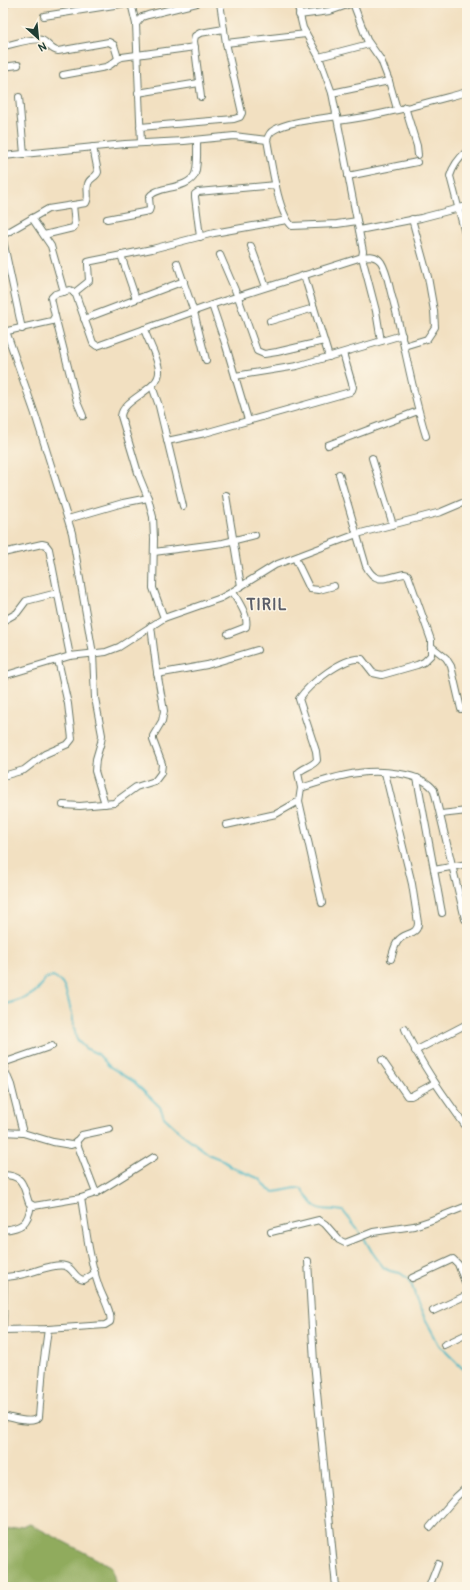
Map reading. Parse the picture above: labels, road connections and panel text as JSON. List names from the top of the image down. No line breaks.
{"districts":["TIRIL"],"north":"bottom right"}
